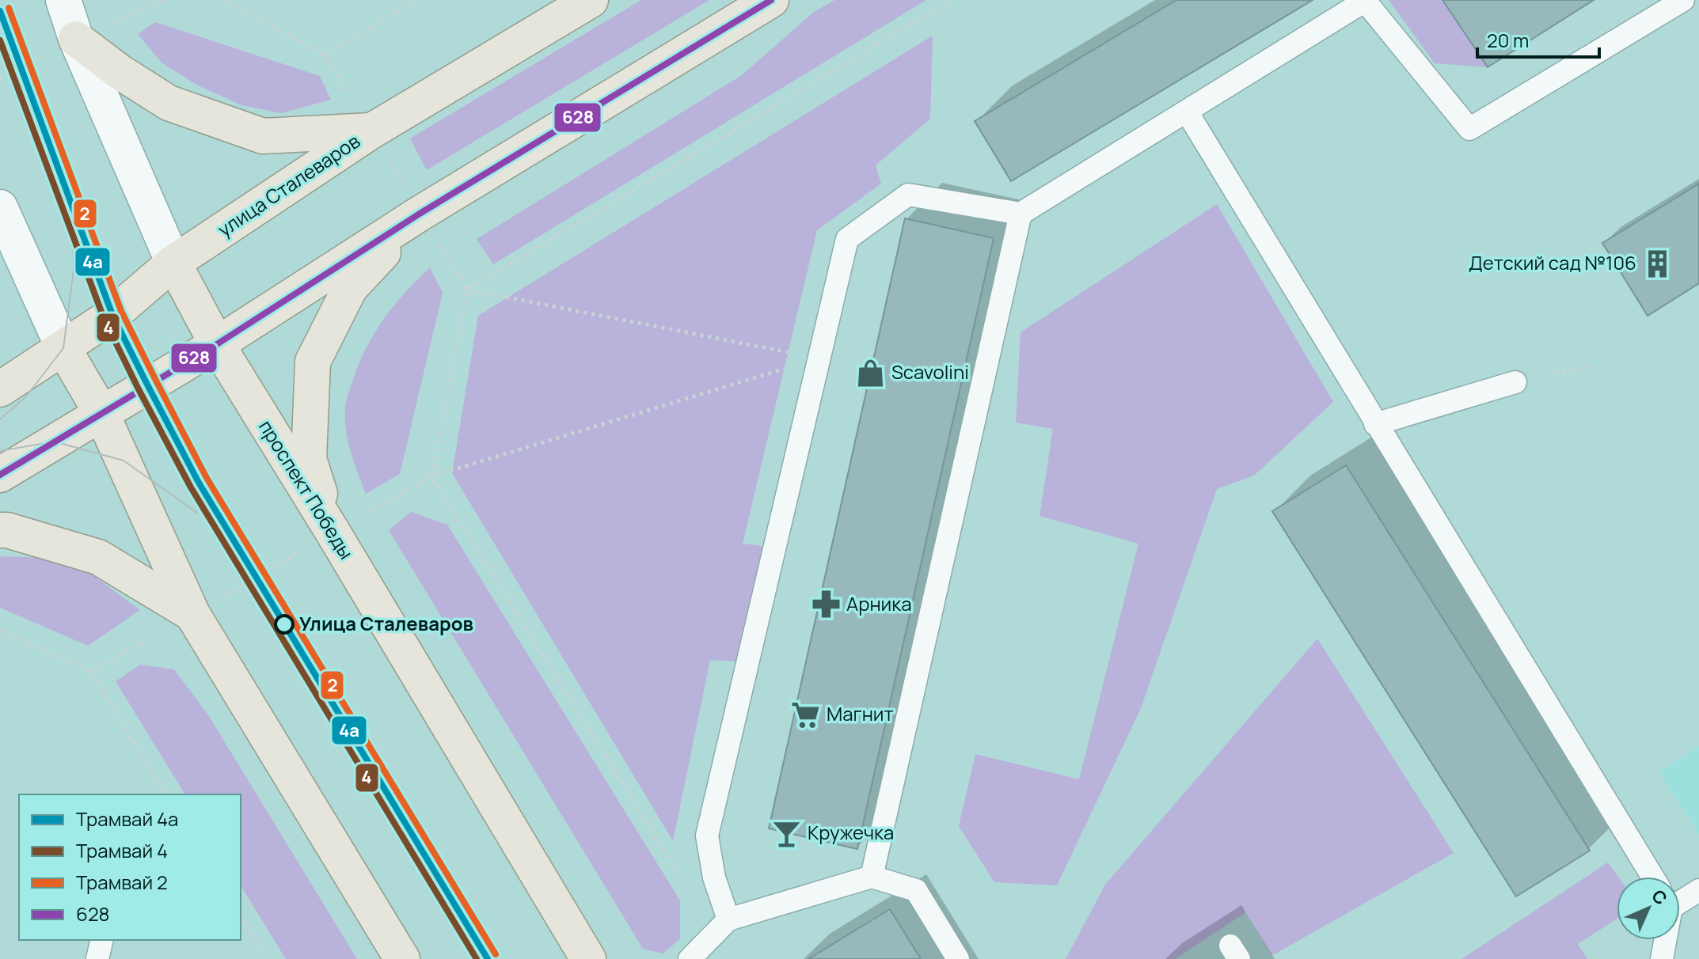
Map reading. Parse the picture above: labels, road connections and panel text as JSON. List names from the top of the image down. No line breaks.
{"streets":{"main road":["улица Сталеваров","проспект Победы"]},"crossings":[["улица Сталеваров","проспект Победы"]],"places":{"building":["Детский сад №106"],"shop":["Scavolini"],"pharmacy":["Арника"],"other":["Улица Сталеваров"],"supermarket":["Магнит"],"bar":["Кружечка"]},"lines":["transit line 628","tram line 2","tram line 4а","tram line 4"],"legend":["Трамвай 4а","Трамвай 4","Трамвай 2","628"],"scale_bar":"20 m","north":"top right"}
